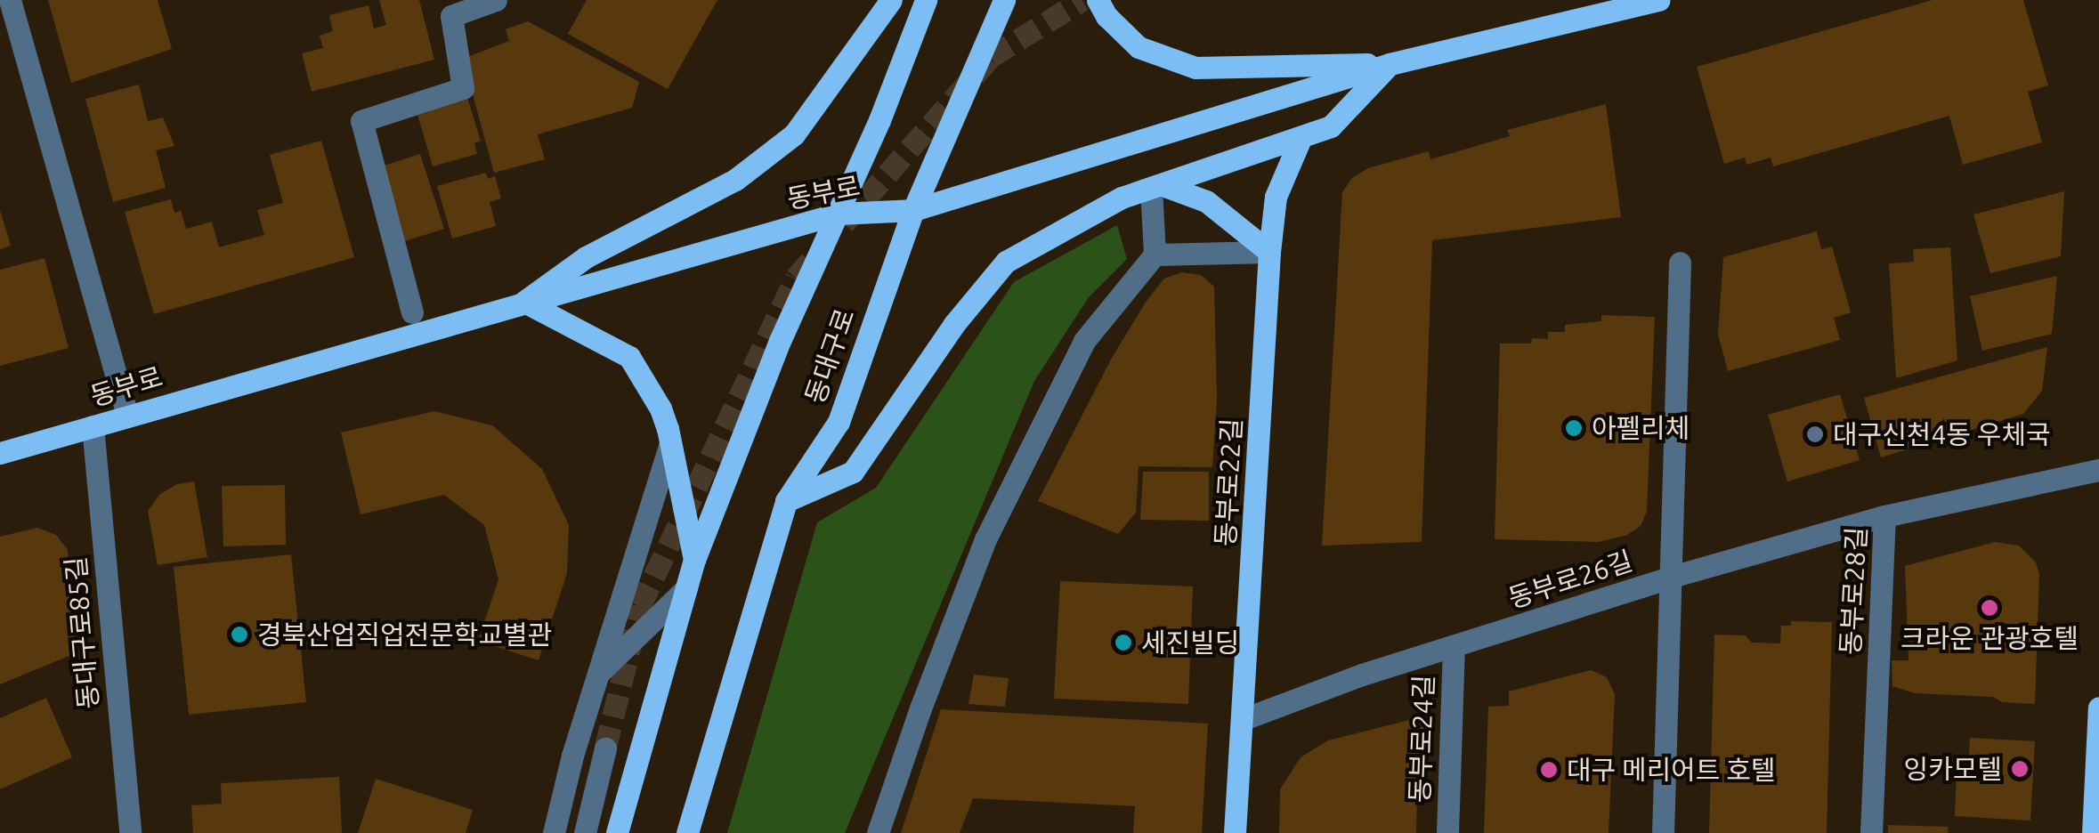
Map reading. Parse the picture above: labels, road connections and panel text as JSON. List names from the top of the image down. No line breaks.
{"streets":{"main road":["동부로","동대구로","동부로22길"],"street":["동부로26길","동부로28길","동대구로85길","동부로24길"]},"crossings":[["동부로","동대구로"],["동부로","동대구로85길"],["동부로22길","동부로26길"],["동부로26길","동부로24길"]],"places":["아펠리체","대구신천4동 우체국","크라운 관광호텔","경북산업직업전문학교별관","세진빌딩","잉카모텔","대구 메리어트 호텔"]}
